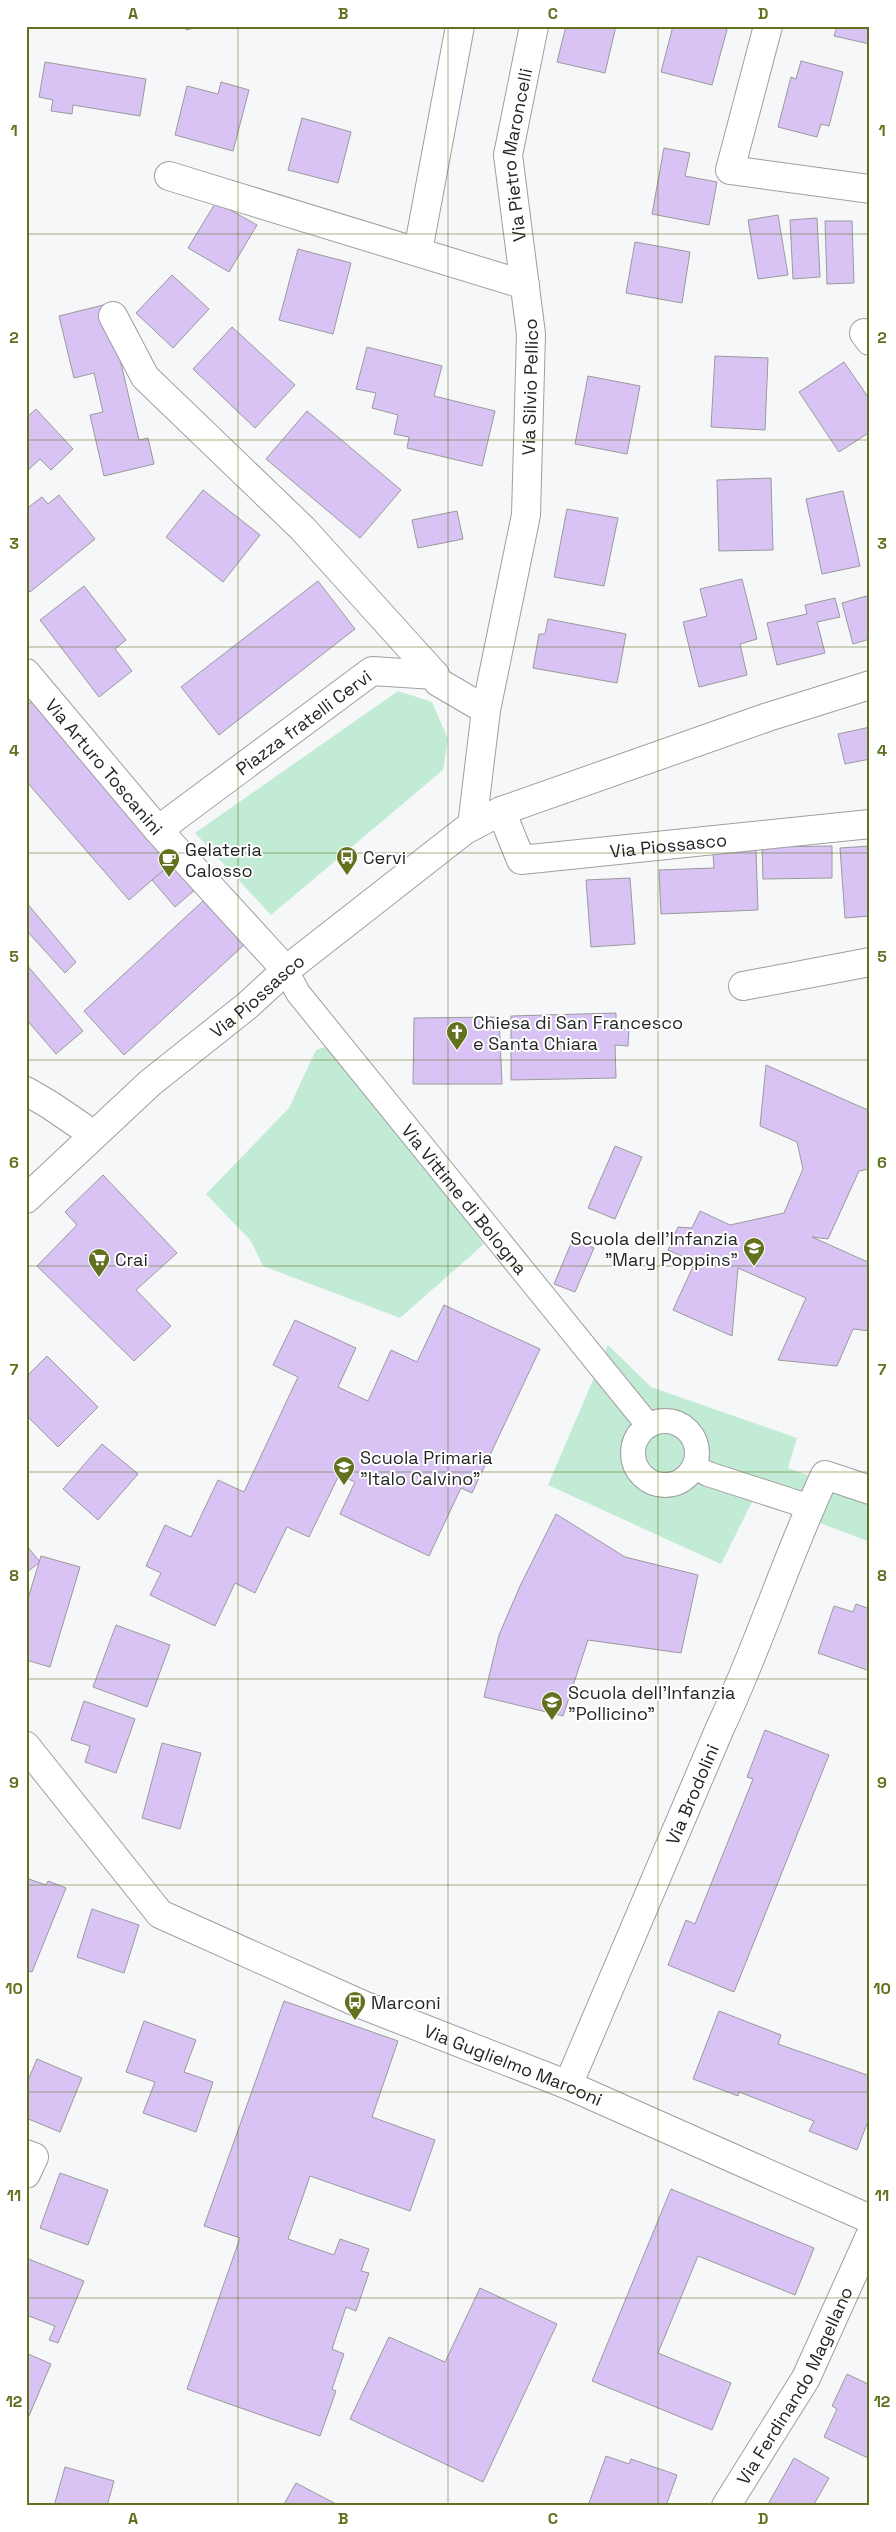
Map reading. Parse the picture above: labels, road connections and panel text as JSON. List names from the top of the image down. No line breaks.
{"streets":{"street":["Via Pietro Maroncelli","Via Silvio Pellico","Piazza fratelli Cervi","Via Arturo Toscanini","Via Piossasco","Via Vittime di Bologna","Via Brodolini","Via Guglielmo Marconi","Via Ferdinando Magellano"]},"crossings":[["Via Pietro Maroncelli","Via Silvio Pellico"],["Via Silvio Pellico","Via Piossasco"],["Piazza fratelli Cervi","Via Arturo Toscanini"],["Via Arturo Toscanini","Via Piossasco"],["Via Arturo Toscanini","Via Vittime di Bologna"],["Via Piossasco","Via Vittime di Bologna"],["Via Brodolini","Via Guglielmo Marconi"]],"places":{"bus stop":["Cervi","Marconi"],"cafe":["Gelateria Calosso"],"church":["Chiesa di San Francesco e Santa Chiara"],"school or university":["Scuola dell'Infanzia \"Mary Poppins\"","Scuola Primaria \"Italo Calvino\"","Scuola dell'Infanzia \"Pollicino\""],"supermarket":["Crai"]},"grid":{"columns":["A","B","C","D"],"rows":["1","2","3","4","5","6","7","8","9","10","11","12"]}}
